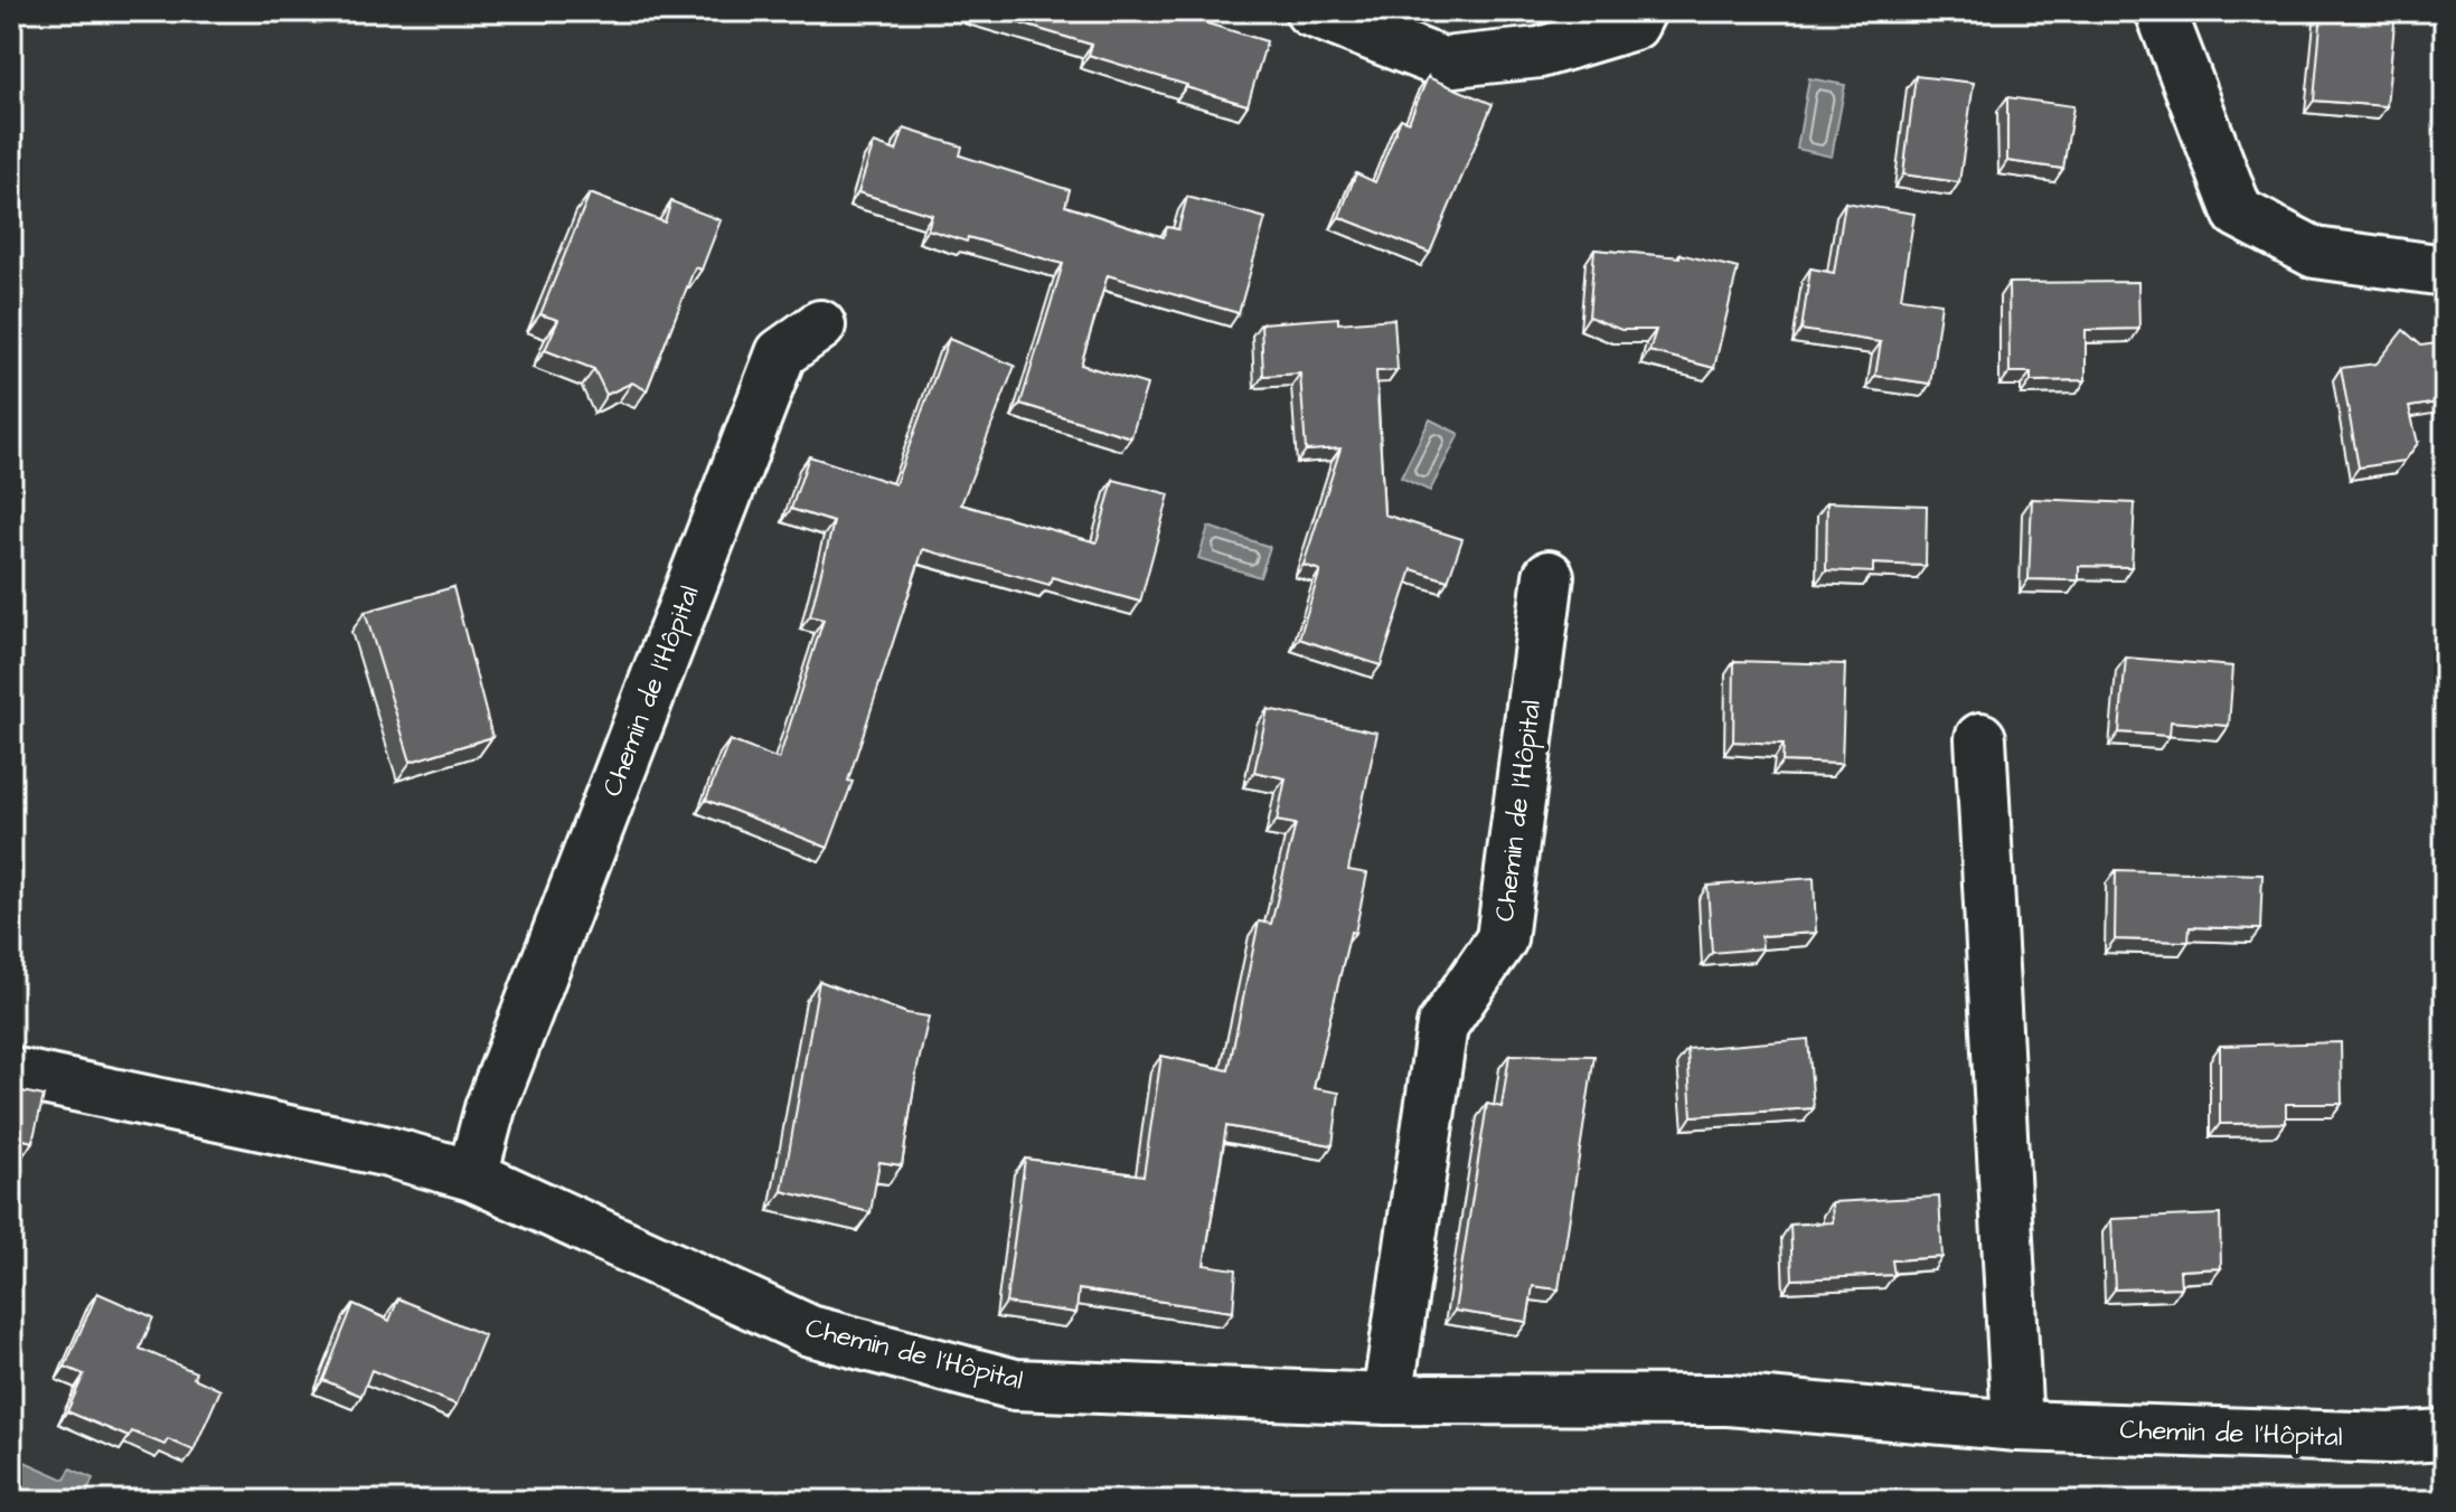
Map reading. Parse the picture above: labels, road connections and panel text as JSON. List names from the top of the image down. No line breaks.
{"streets":{"street":["Chemin de l'Hôpital"]}}
